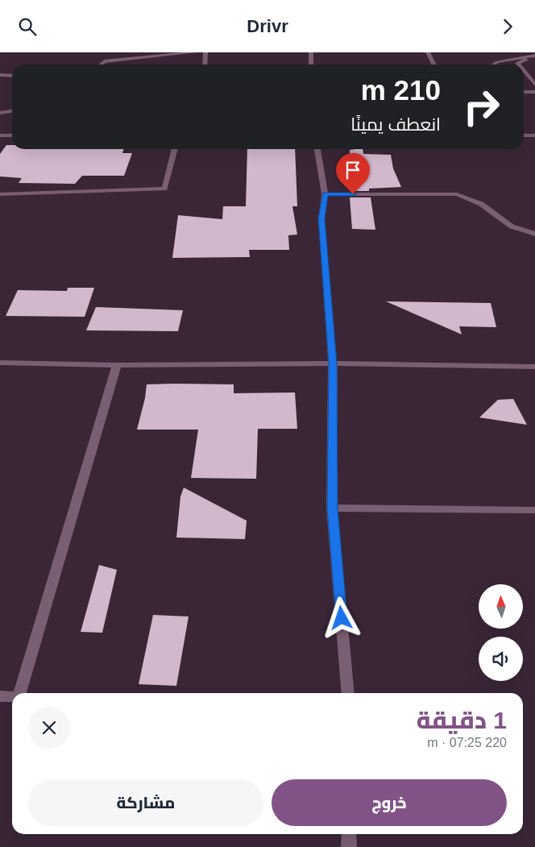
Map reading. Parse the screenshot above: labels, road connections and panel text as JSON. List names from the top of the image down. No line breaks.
{"north":"top","page":{"header":"Drivr","turn":["210 m","انعطف يمينًا"],"heading":["1 دقيقة","220 m · 07:25"],"buttons":["خروج","مشاركة"]}}
